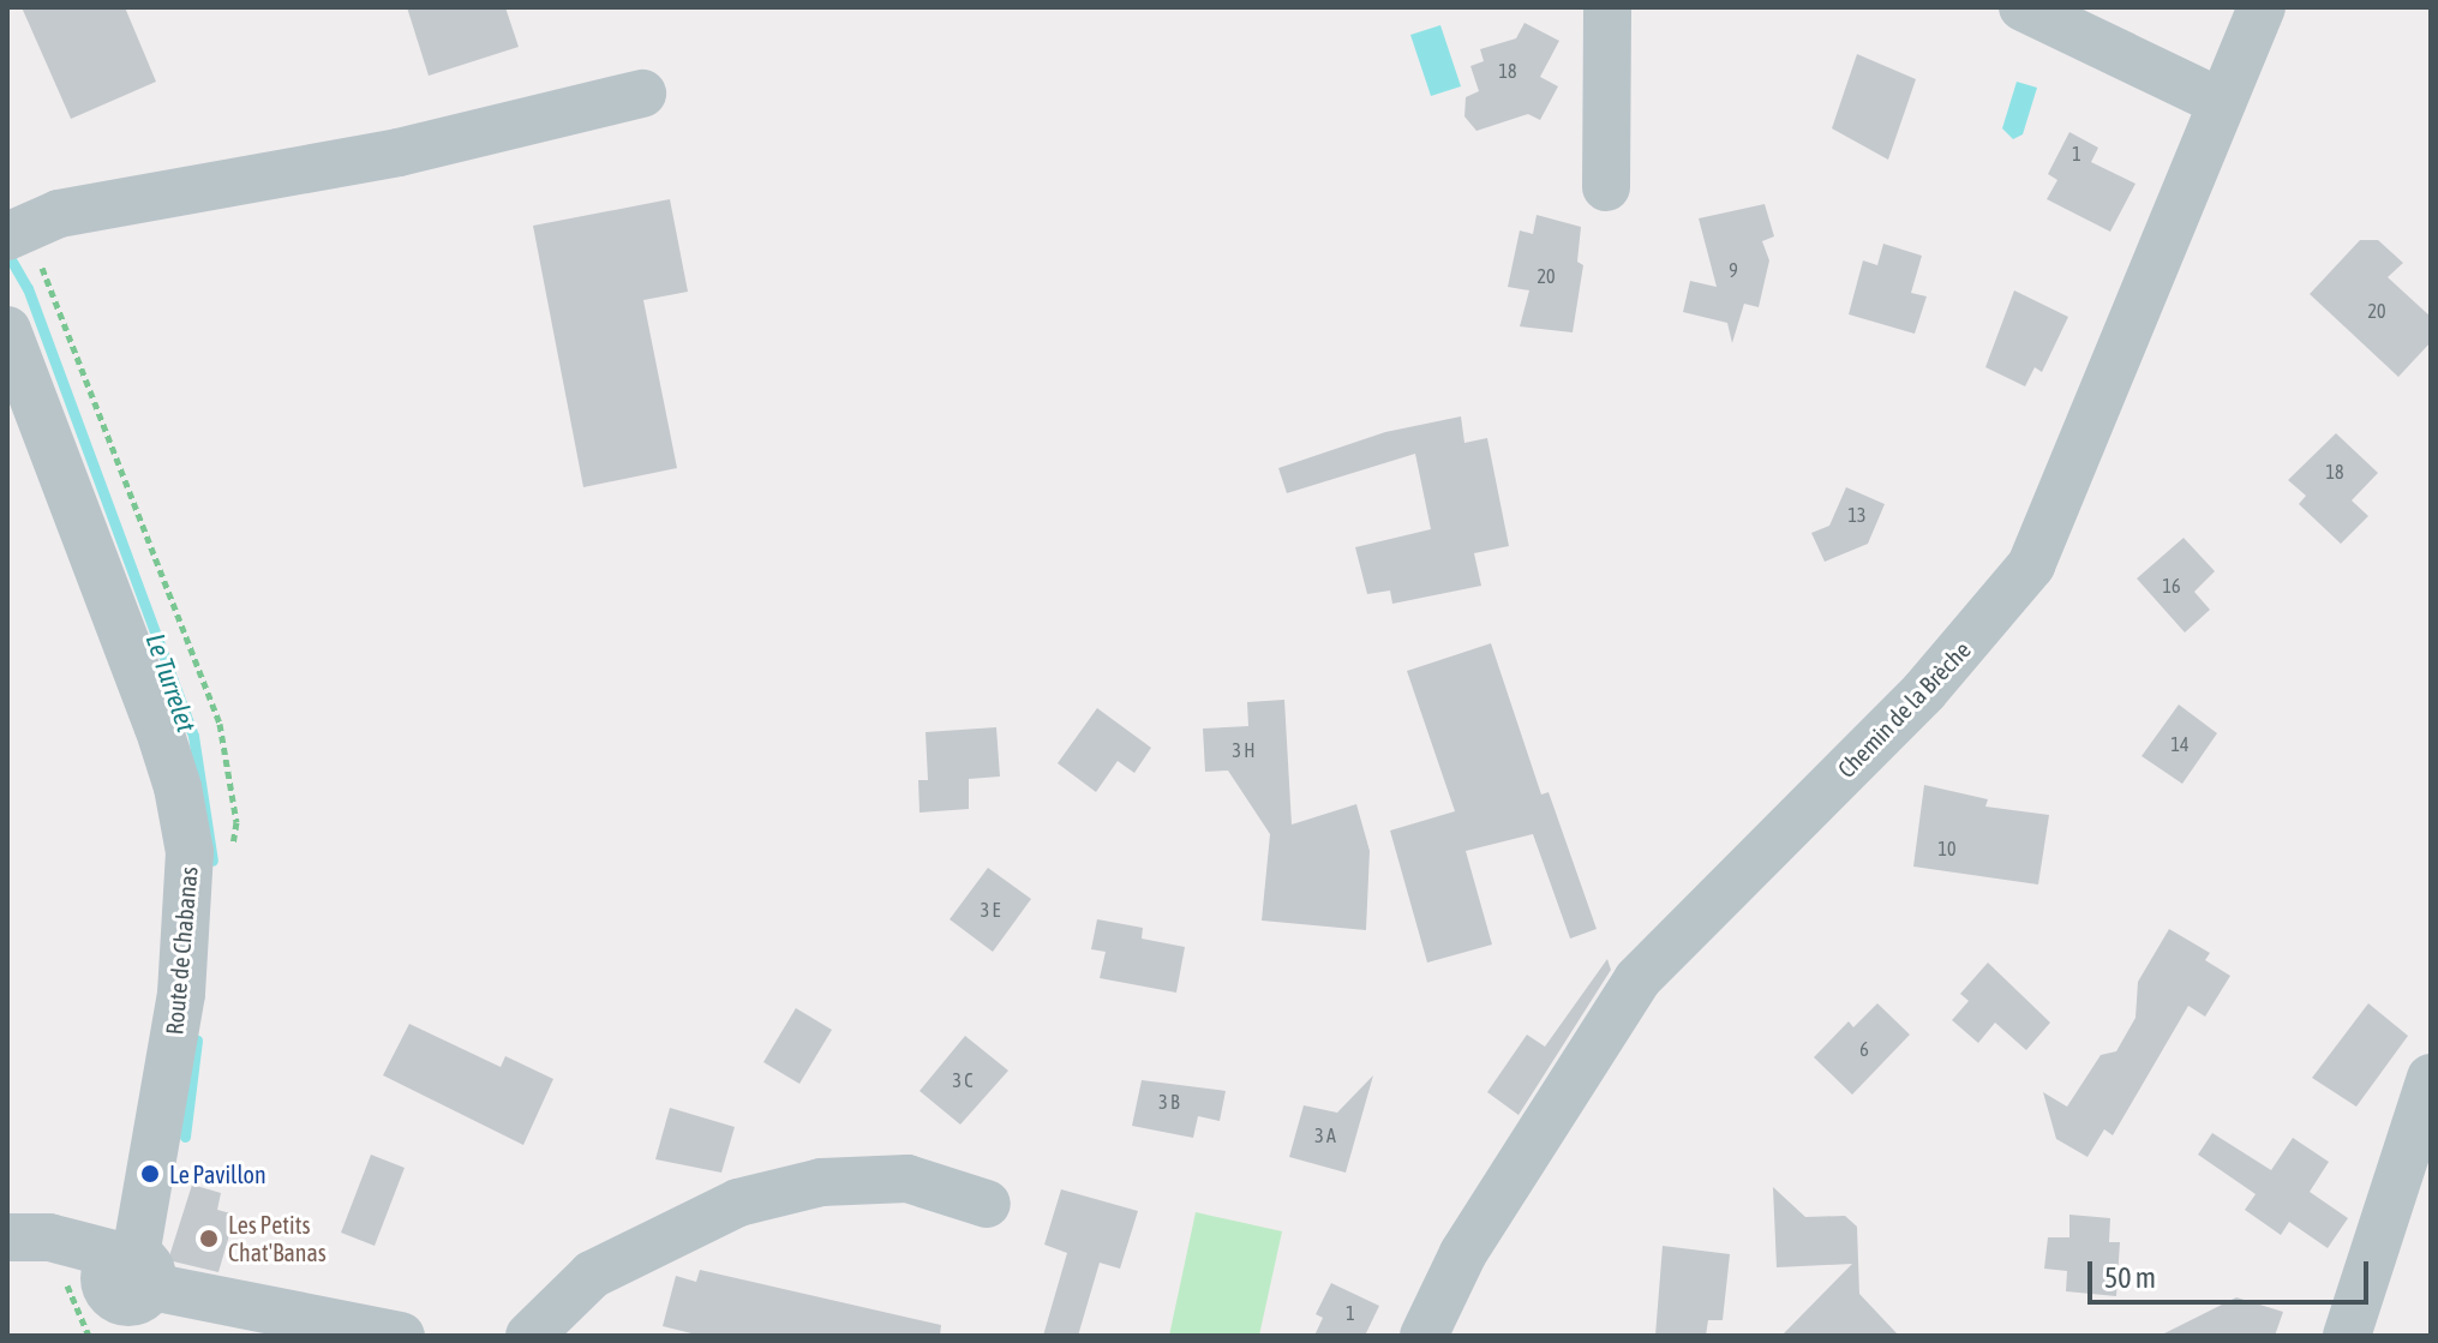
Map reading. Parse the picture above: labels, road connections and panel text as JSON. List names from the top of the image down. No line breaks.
{"streets":{"street":["Chemin de la Brèche","Route de Chabanas"]},"water":["Le Turrelet"],"places":["Le Pavillon","Les Petits Chat'Banas"],"house_numbers":["18","1","9","20","20","18","13","16","14","3 H","10","3 E","6","3 C","3 B","3 A","1"],"scale_bar":"50 m"}
